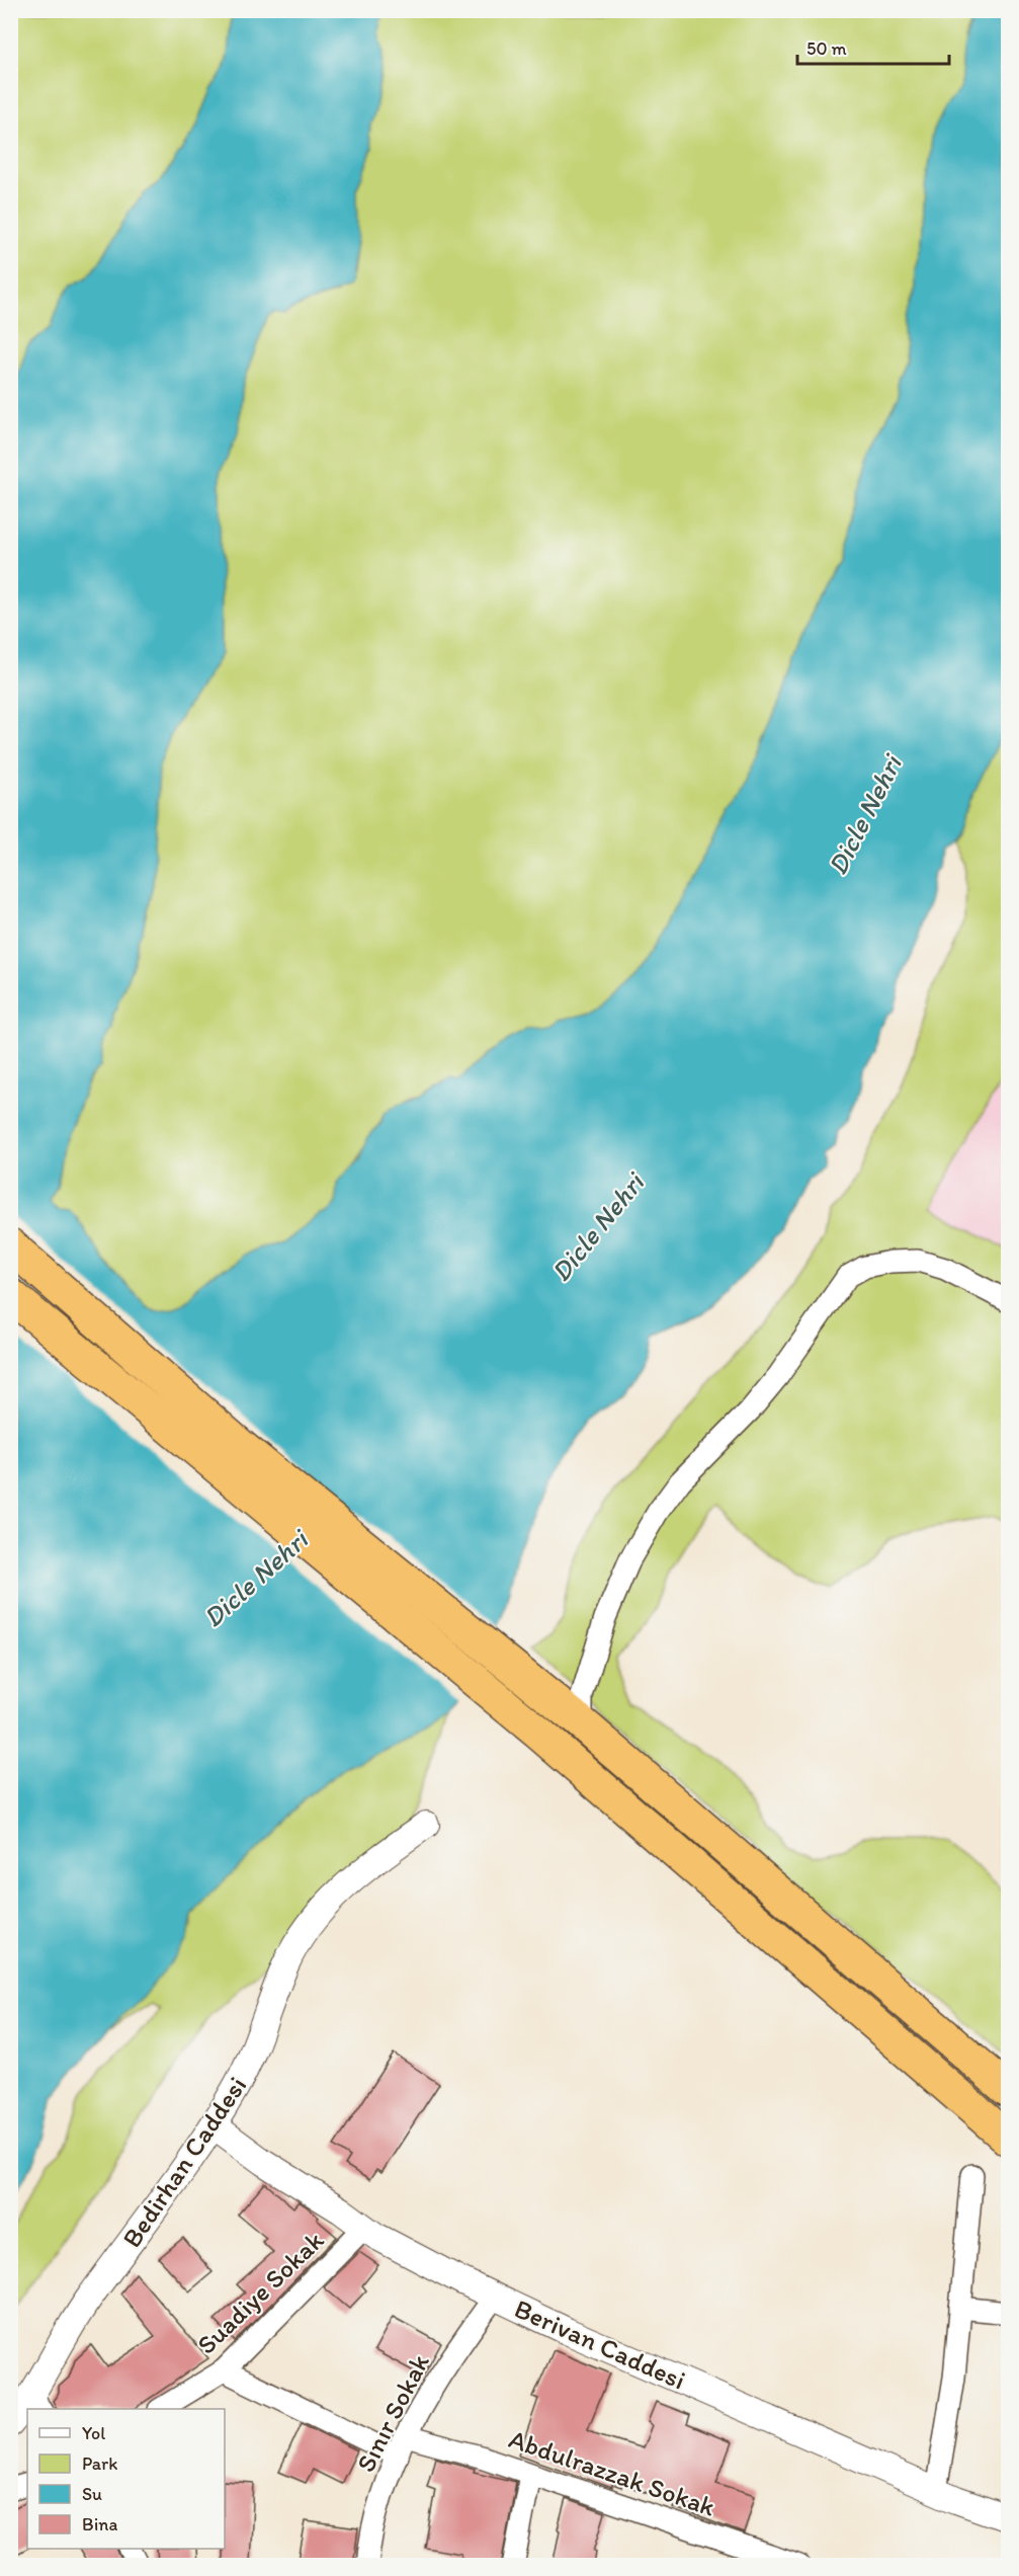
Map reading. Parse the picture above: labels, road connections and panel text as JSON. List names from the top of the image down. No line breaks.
{"streets":{"street":["Bedirhan Caddesi","Suadiye Sokak","Berivan Caddesi","Sınır Sokak","Abdulrazzak Sokak"]},"crossings":[["Bedirhan Caddesi","Berivan Caddesi"],["Suadiye Sokak","Berivan Caddesi"],["Suadiye Sokak","Abdulrazzak Sokak"],["Berivan Caddesi","Sınır Sokak"],["Sınır Sokak","Abdulrazzak Sokak"]],"water":["Dicle Nehri"],"legend":["Yol","Park","Su","Bina"],"scale_bar":"50 m"}
